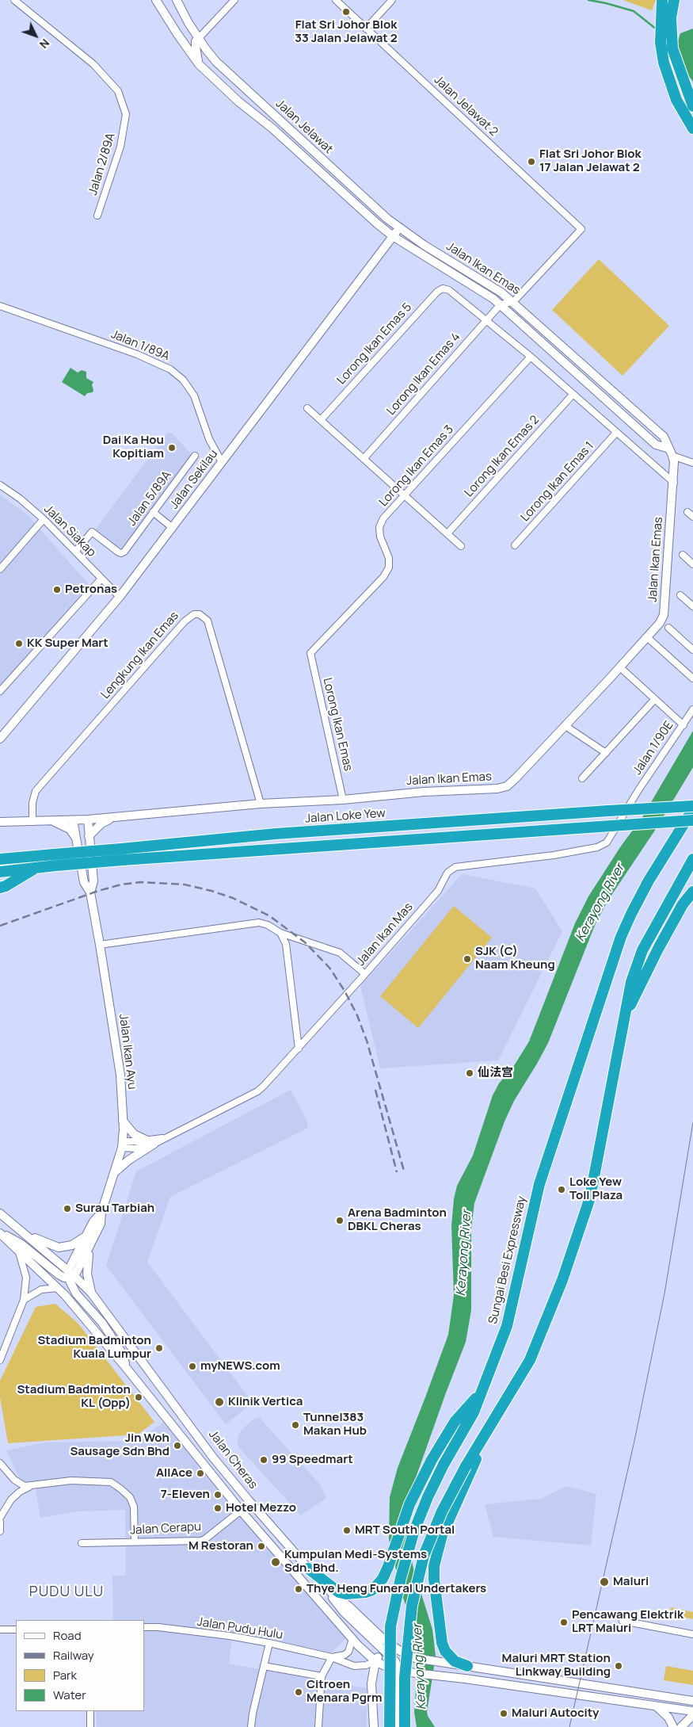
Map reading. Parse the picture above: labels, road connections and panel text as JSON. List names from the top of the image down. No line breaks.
{"streets":{"highway":["Jalan Loke Yew","Sungai Besi Expressway"],"street":["Jalan Jelawat 2","Jalan Jelawat","Jalan 2/89A","Jalan Ikan Emas","Lorong Ikan Emas 5","Jalan 1/89A","Lorong Ikan Emas 4","Lorong Ikan Emas 2","Lorong Ikan Emas 3","Jalan Sekilau","Lorong Ikan Emas 1","Jalan 5/89A","Jalan Siakap","Lengkung Ikan Emas","Lorong Ikan Emas","Jalan 1/90E","Jalan Ikan Mas","Jalan Ikan Ayu","Jalan Cheras","Jalan Cerapu","Jalan Pudu Hulu"]},"crossings":[["Jalan Jelawat 2","Jalan Ikan Emas"],["Jalan Jelawat","Jalan Ikan Emas"],["Jalan Jelawat","Jalan Sekilau"],["Jalan Ikan Emas","Lorong Ikan Emas 4"],["Jalan Ikan Emas","Jalan Sekilau"],["Jalan Ikan Emas","Lengkung Ikan Emas"],["Jalan Ikan Emas","Lorong Ikan Emas"],["Jalan Ikan Emas","Jalan 1/90E"],["Jalan Ikan Emas","Jalan Ikan Ayu"],["Lorong Ikan Emas 5","Lorong Ikan Emas 4"],["Jalan 1/89A","Jalan Sekilau"],["Lorong Ikan Emas 3","Lorong Ikan Emas"],["Jalan Sekilau","Jalan Siakap"],["Jalan 5/89A","Jalan Siakap"],["Jalan 1/90E","Jalan Ikan Mas"],["Jalan Ikan Mas","Jalan Ikan Ayu"],["Jalan Ikan Ayu","Jalan Cheras"]],"districts":["PUDU ULU"],"water":["Kerayong River"],"places":["Flat Sri Johor Blok 33 Jalan Jelawat 2","Flat Sri Johor Blok 17 Jalan Jelawat 2","Dai Ka Hou Kopitiam","Petronas","KK Super Mart","SJK (C) Naam Kheung","仙法宫","Loke Yew Toll Plaza","Surau Tarbiah","Arena Badminton DBKL Cheras","Stadium Badminton Kuala Lumpur","myNEWS.com","Stadium Badminton KL (Opp)","Klinik Vertica","Tunnel383 Makan Hub","Jin Woh Sausage Sdn Bhd","99 Speedmart","AllAce","7-Eleven","Hotel Mezzo","MRT South Portal","M Restoran","Kumpulan Medi-Systems Sdn. Bhd.","Maluri","Thye Heng Funeral Undertakers","Pencawang Elektrik LRT Maluri","Maluri MRT Station Linkway Building","Citroen Menara Pgrm","Maluri Autocity"],"legend":["Road","Railway","Park","Water"],"north":"bottom right"}
